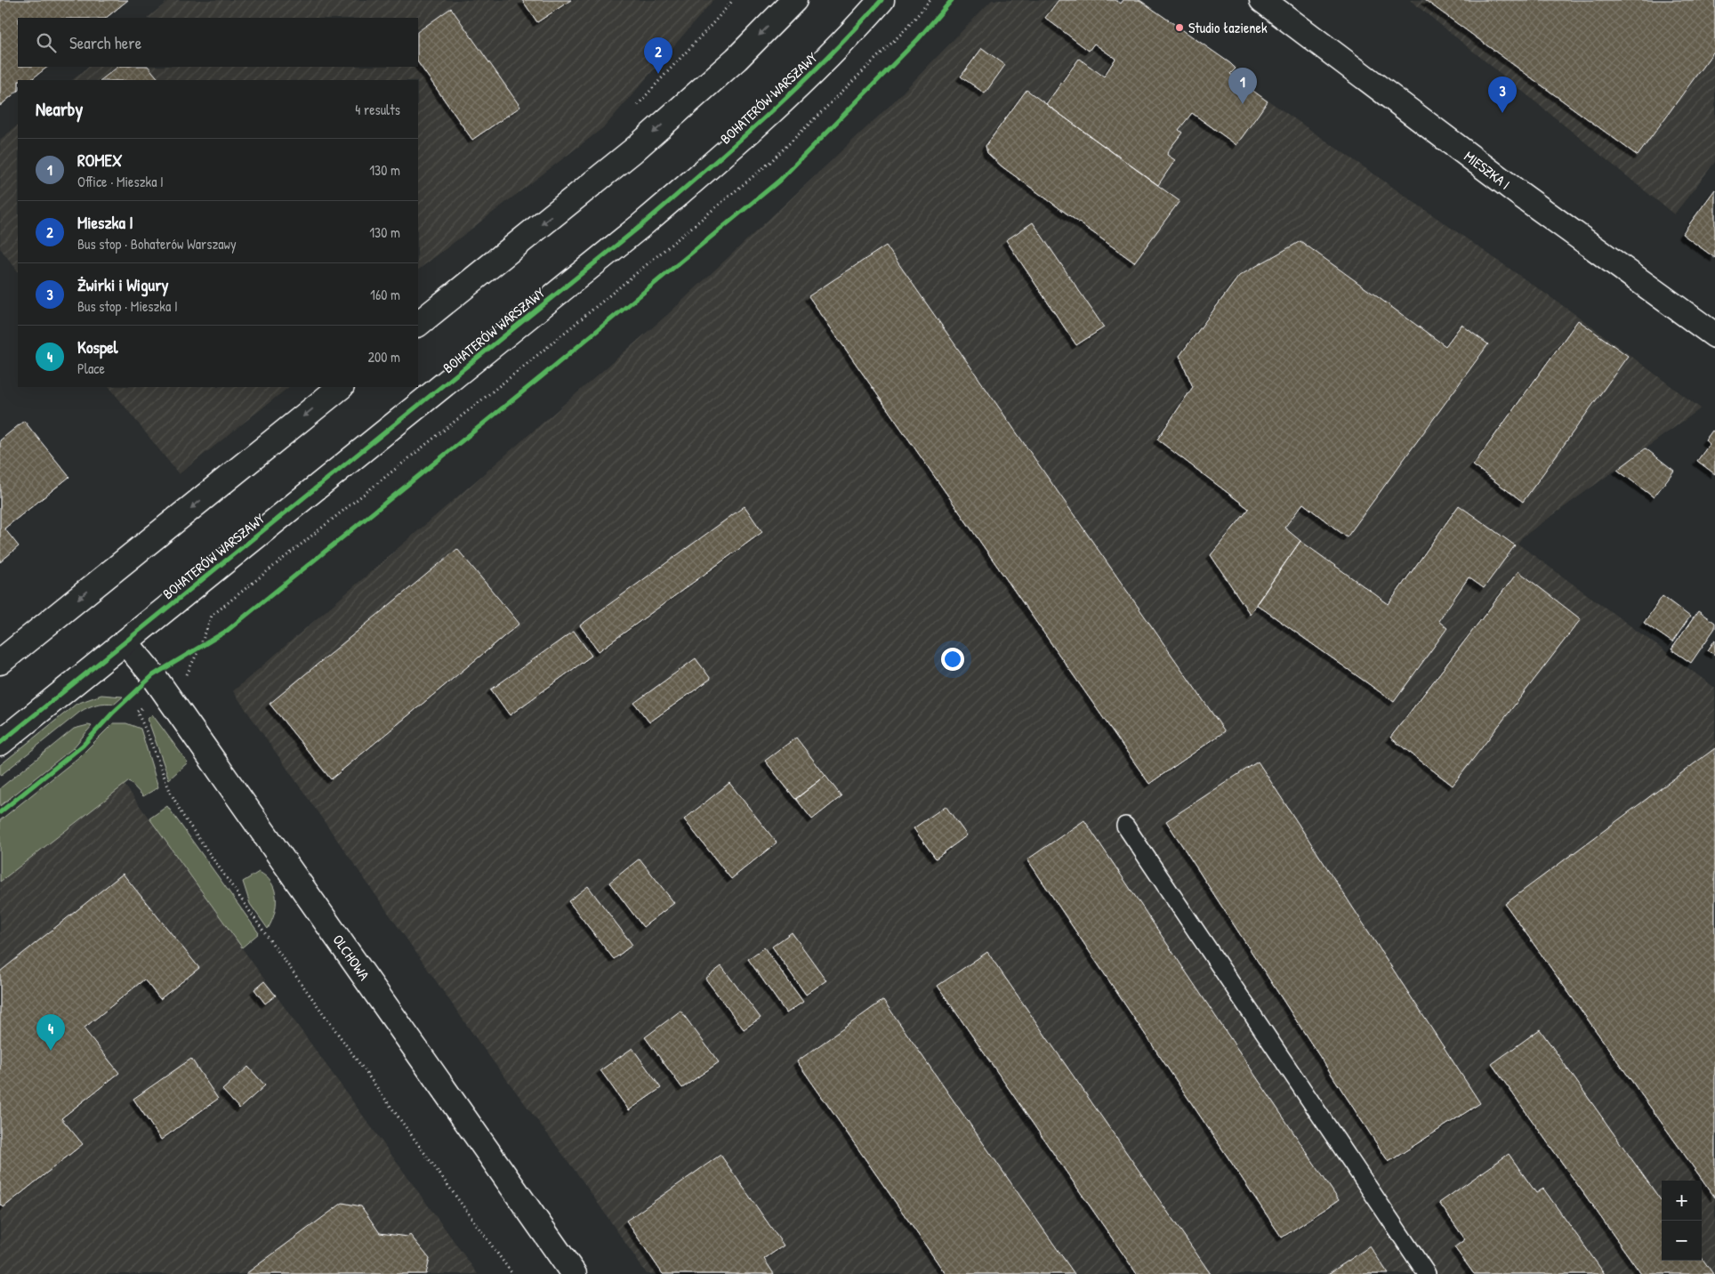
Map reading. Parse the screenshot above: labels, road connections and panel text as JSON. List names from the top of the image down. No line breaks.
{"streets":{"street":["BOHATERÓW WARSZAWY","MIESZKA I","OLCHOWA"]},"crossings":[["BOHATERÓW WARSZAWY","OLCHOWA"]],"places":["Studio łazienek"],"page":{"search":"Search here","pins":["2","1","3","4"],"heading":["Nearby","4 results"],"list":[{"mark":"1","name":"ROMEX","note":"Office · Mieszka I","value":"130 m"},{"mark":"2","name":"Mieszka I","note":"Bus stop · Bohaterów Warszawy","value":"130 m"},{"mark":"3","name":"Żwirki i Wigury","note":"Bus stop · Mieszka I","value":"160 m"},{"mark":"4","name":"Kospel","note":"Place","value":"200 m"}],"map_buttons":["+","−"]}}
